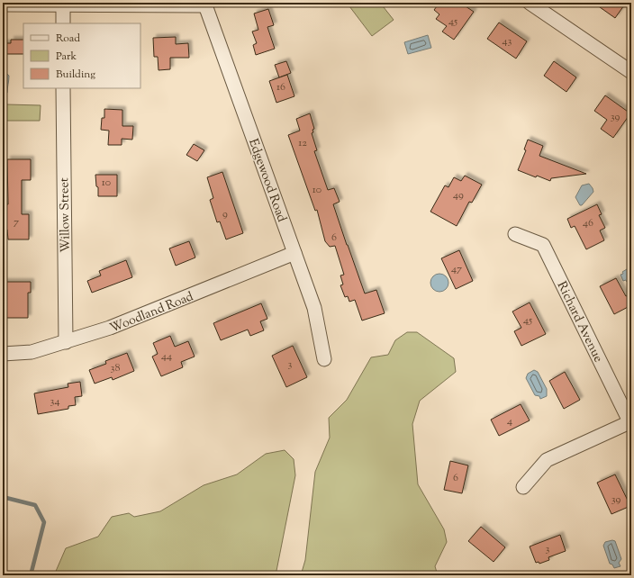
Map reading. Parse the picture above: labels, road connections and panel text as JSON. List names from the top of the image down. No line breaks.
{"streets":{"street":["Edgewood Road","Willow Street","Woodland Road","Richard Avenue"]},"crossings":[["Edgewood Road","Woodland Road"],["Willow Street","Woodland Road"]],"house_numbers":["45","43","16","39","12","10","10","49","9","7","46","6","47","45","44","3","38","34","4","6","39","3"],"legend":["Road","Park","Building"]}
